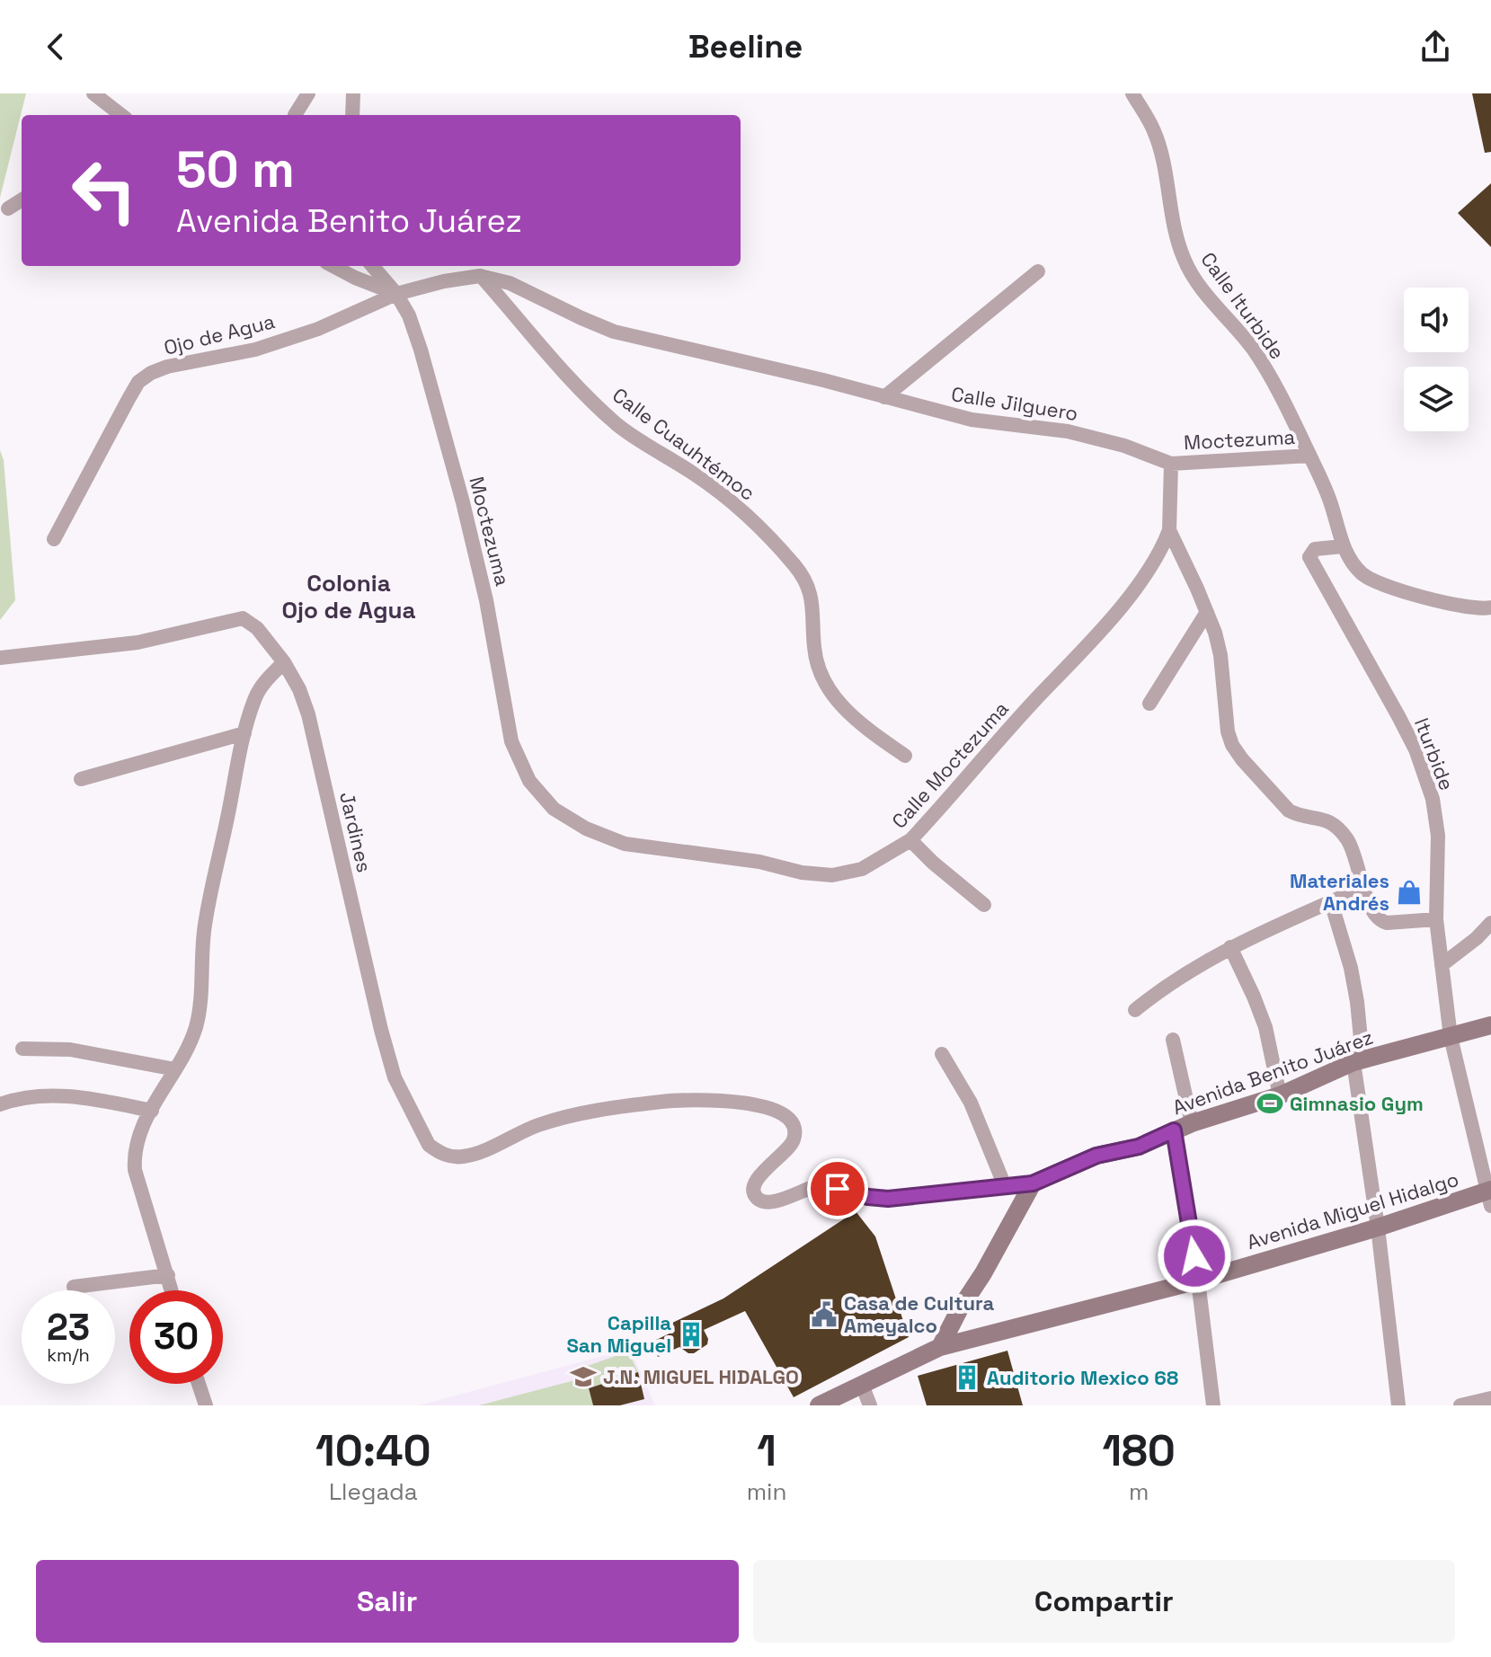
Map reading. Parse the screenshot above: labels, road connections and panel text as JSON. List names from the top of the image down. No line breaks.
{"streets":{"street":["Calle Iturbide","Ojo de Agua","Calle Jilguero","Moctezuma","Calle Cuauhtémoc","Iturbide","Calle Moctezuma","Jardines","Avenida Benito Juárez","Avenida Miguel Hidalgo"]},"crossings":[["Calle Iturbide","Moctezuma"],["Ojo de Agua","Calle Jilguero"],["Ojo de Agua","Moctezuma"],["Calle Jilguero","Moctezuma"],["Calle Jilguero","Calle Cuauhtémoc"],["Moctezuma","Calle Moctezuma"],["Iturbide","Avenida Benito Juárez"],["Iturbide","Avenida Miguel Hidalgo"]],"districts":["Colonia Ojo de Agua"],"places":{"shop":["Materiales Andrés"],"sports":["Gimnasio Gym"],"public building":["Casa de Cultura Ameyalco"],"building":["Capilla San Miguel","Auditorio Mexico 68"],"school or university":["J.N. MIGUEL HIDALGO"]},"page":{"header":"Beeline","turn":["50 m","Avenida Benito Juárez"],"speed":"23 km/h","limit":"30","eta":["10:40","Llegada","1","min","180","m"],"buttons":["Salir","Compartir"]}}
